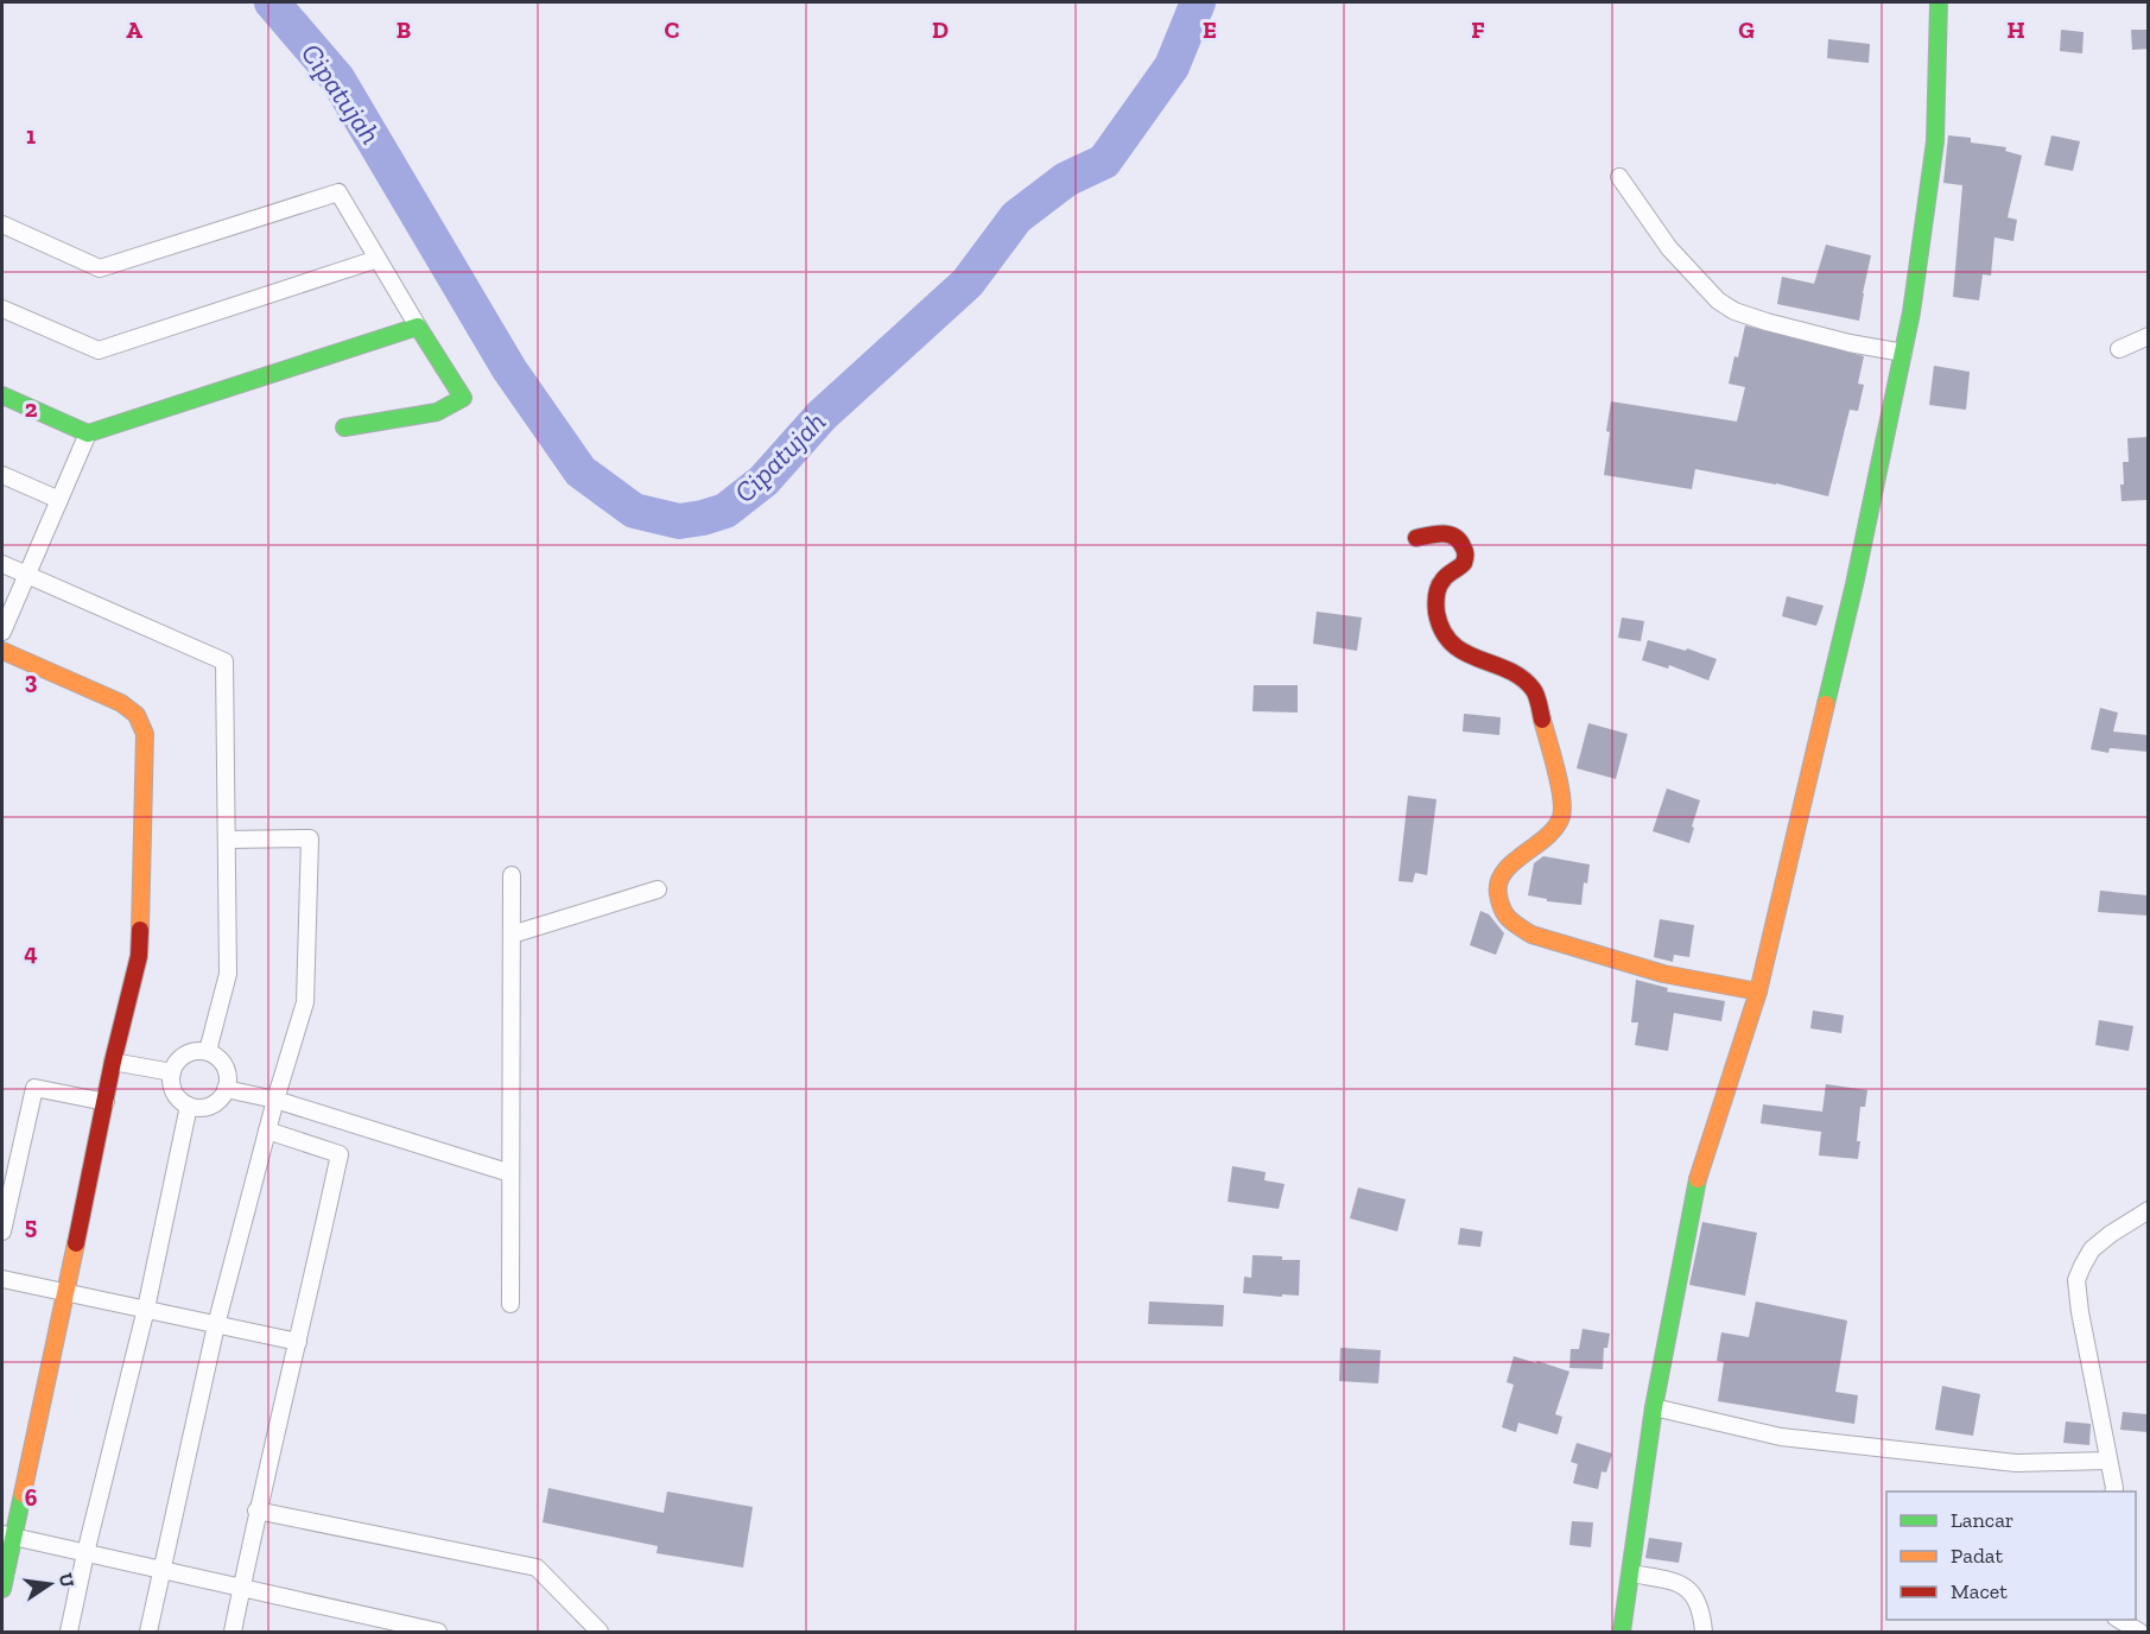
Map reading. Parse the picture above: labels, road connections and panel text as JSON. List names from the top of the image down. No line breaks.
{"water":["Cipatujah"],"legend":["Lancar","Padat","Macet"],"north":"right","grid":{"columns":["A","B","C","D","E","F","G","H"],"rows":["1","2","3","4","5","6"]}}
